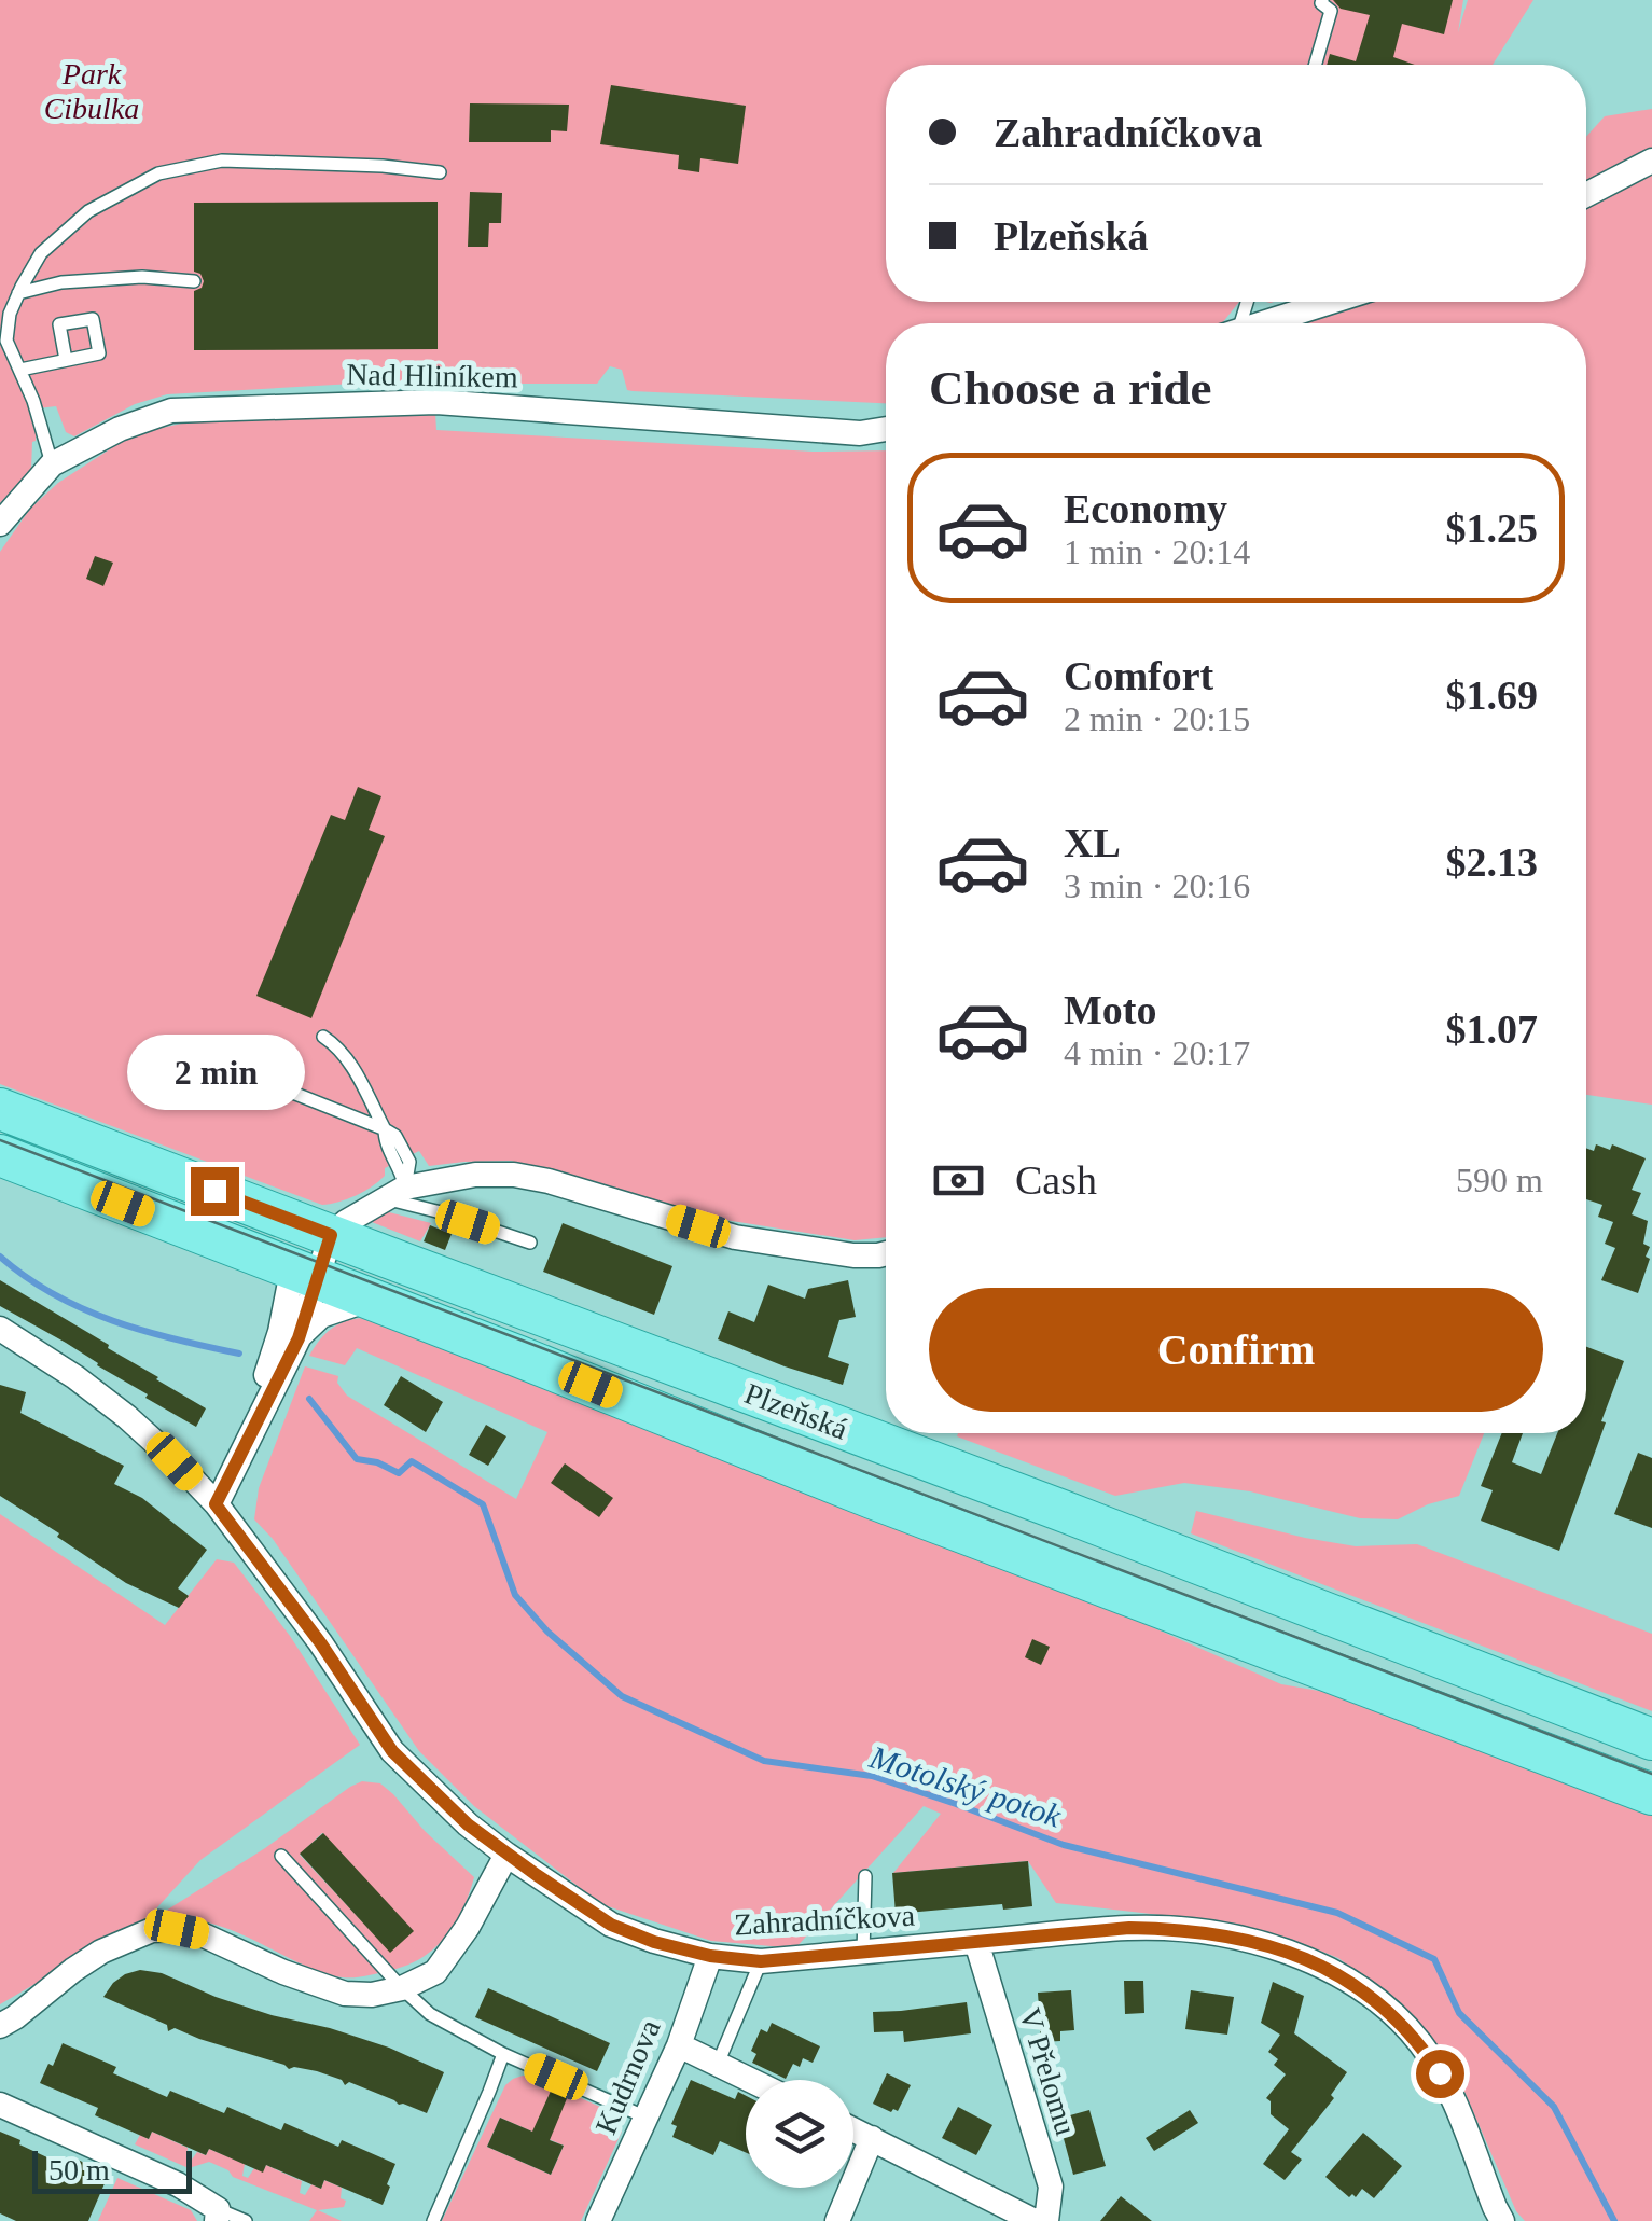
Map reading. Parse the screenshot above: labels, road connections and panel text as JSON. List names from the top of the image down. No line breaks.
{"streets":{"main road":["Plzeňská"],"street":["Nad Hliníkem","Zahradníčkova","V Přelomu","Kudrnova"]},"crossings":[["Zahradníčkova","V Přelomu"],["Zahradníčkova","Kudrnova"]],"water":["Motolský potok"],"parks":["Park Cibulka"],"scale_bar":"50 m","page":{"banner":["Zahradníčkova","Plzeňská"],"heading":"Choose a ride","list":[{"name":"Economy","note":"1 min · 20:14","value":"$1.25"},{"name":"Comfort","note":"2 min · 20:15","value":"$1.69"},{"name":"XL","note":"3 min · 20:16","value":"$2.13"},{"name":"Moto","note":"4 min · 20:17","value":"$1.07"}],"bubble":"2 min","pay":["Cash","590 m"],"buttons":"Confirm","scale":"50 m"}}
